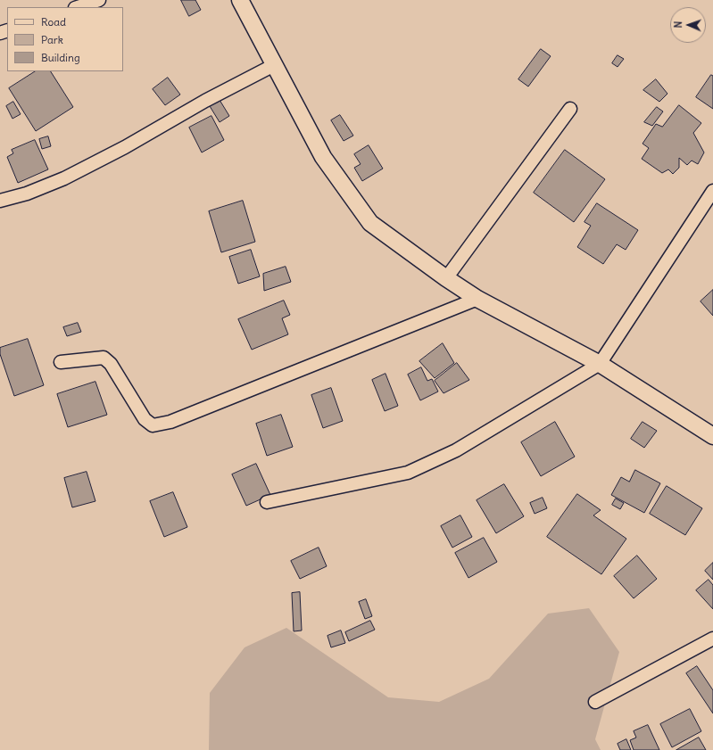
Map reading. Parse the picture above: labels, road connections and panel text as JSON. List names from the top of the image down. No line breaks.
{"legend":["Road","Park","Building"],"north":"left"}
